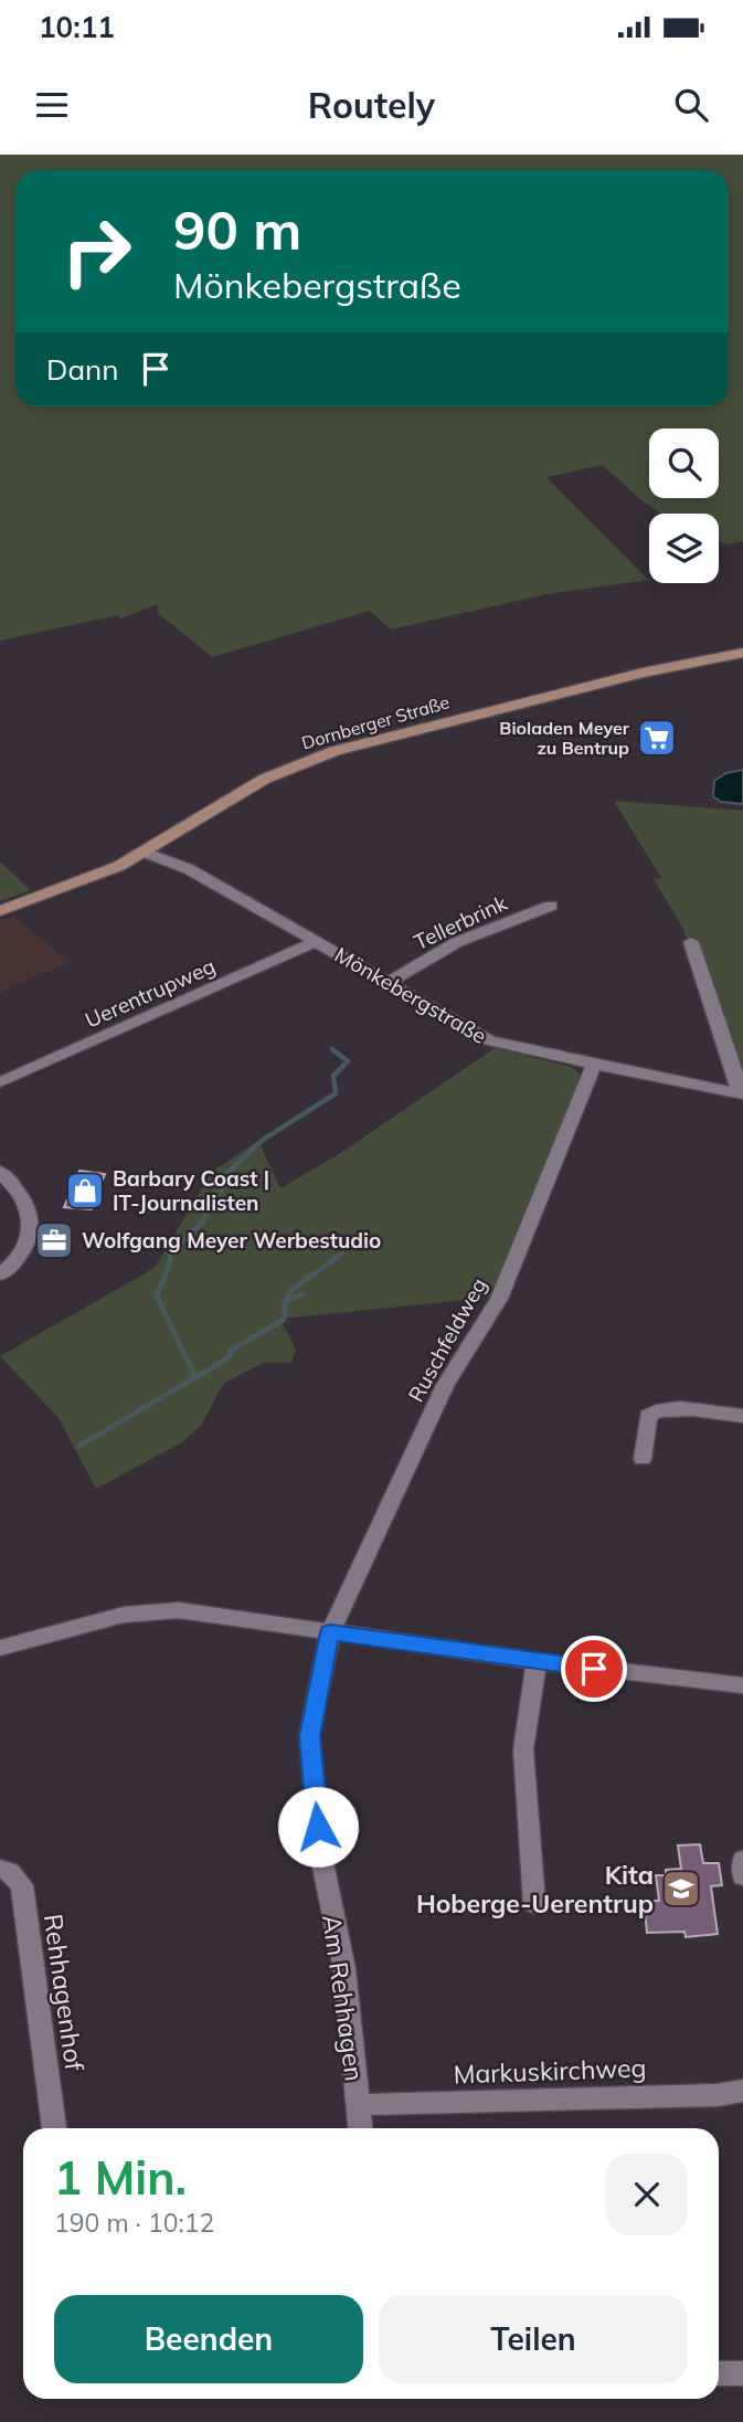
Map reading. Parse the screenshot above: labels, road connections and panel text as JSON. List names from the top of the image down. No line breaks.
{"streets":{"main road":["Dornberger Straße"],"street":["Tellerbrink","Uerentrupweg","Mönkebergstraße","Ruschfeldweg","Rehhagenhof","Am Rehhagen","Markuskirchweg"]},"crossings":[["Dornberger Straße","Mönkebergstraße"],["Tellerbrink","Mönkebergstraße"],["Uerentrupweg","Mönkebergstraße"],["Mönkebergstraße","Ruschfeldweg"],["Ruschfeldweg","Am Rehhagen"],["Am Rehhagen","Markuskirchweg"]],"places":{"supermarket":["Bioladen Meyer zu Bentrup"],"shop":["Barbary Coast | IT-Journalisten"],"office":["Wolfgang Meyer Werbestudio"],"school or university":["Kita Hoberge-Uerentrup"]},"page":{"status":"10:11","header":"Routely","turn":["90 m","Mönkebergstraße"],"then":"Dann","heading":["1 Min.","190 m · 10:12"],"buttons":["Beenden","Teilen"]}}
